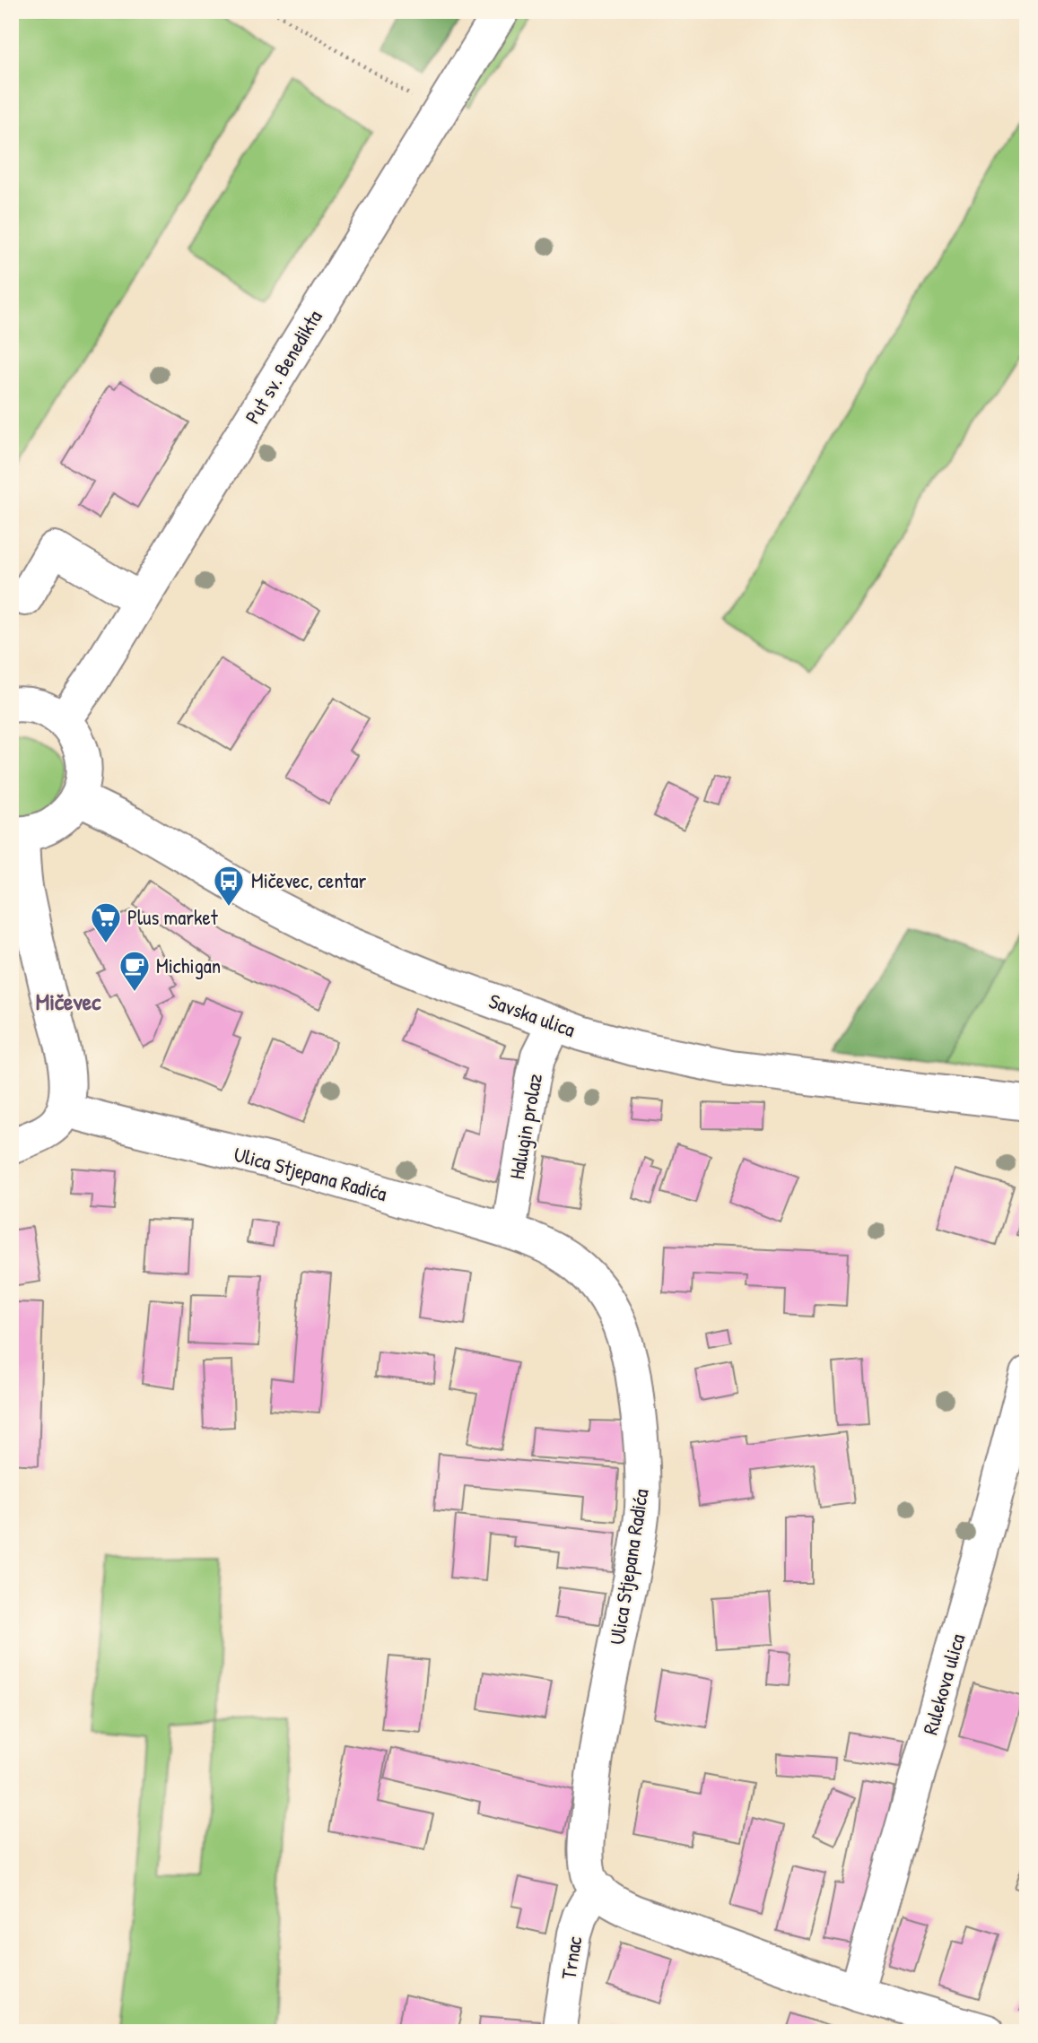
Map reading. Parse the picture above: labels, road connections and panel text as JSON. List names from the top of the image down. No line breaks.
{"streets":{"street":["Put sv. Benedikta","Savska ulica","Halugin prolaz","Ulica Stjepana Radića","Rulekova ulica","Trnac"]},"crossings":[["Savska ulica","Halugin prolaz"],["Halugin prolaz","Ulica Stjepana Radića"],["Ulica Stjepana Radića","Trnac"]],"districts":["Mičevec"],"places":{"bus stop":["Mičevec, centar"],"supermarket":["Plus market"],"cafe":["Michigan"]}}
